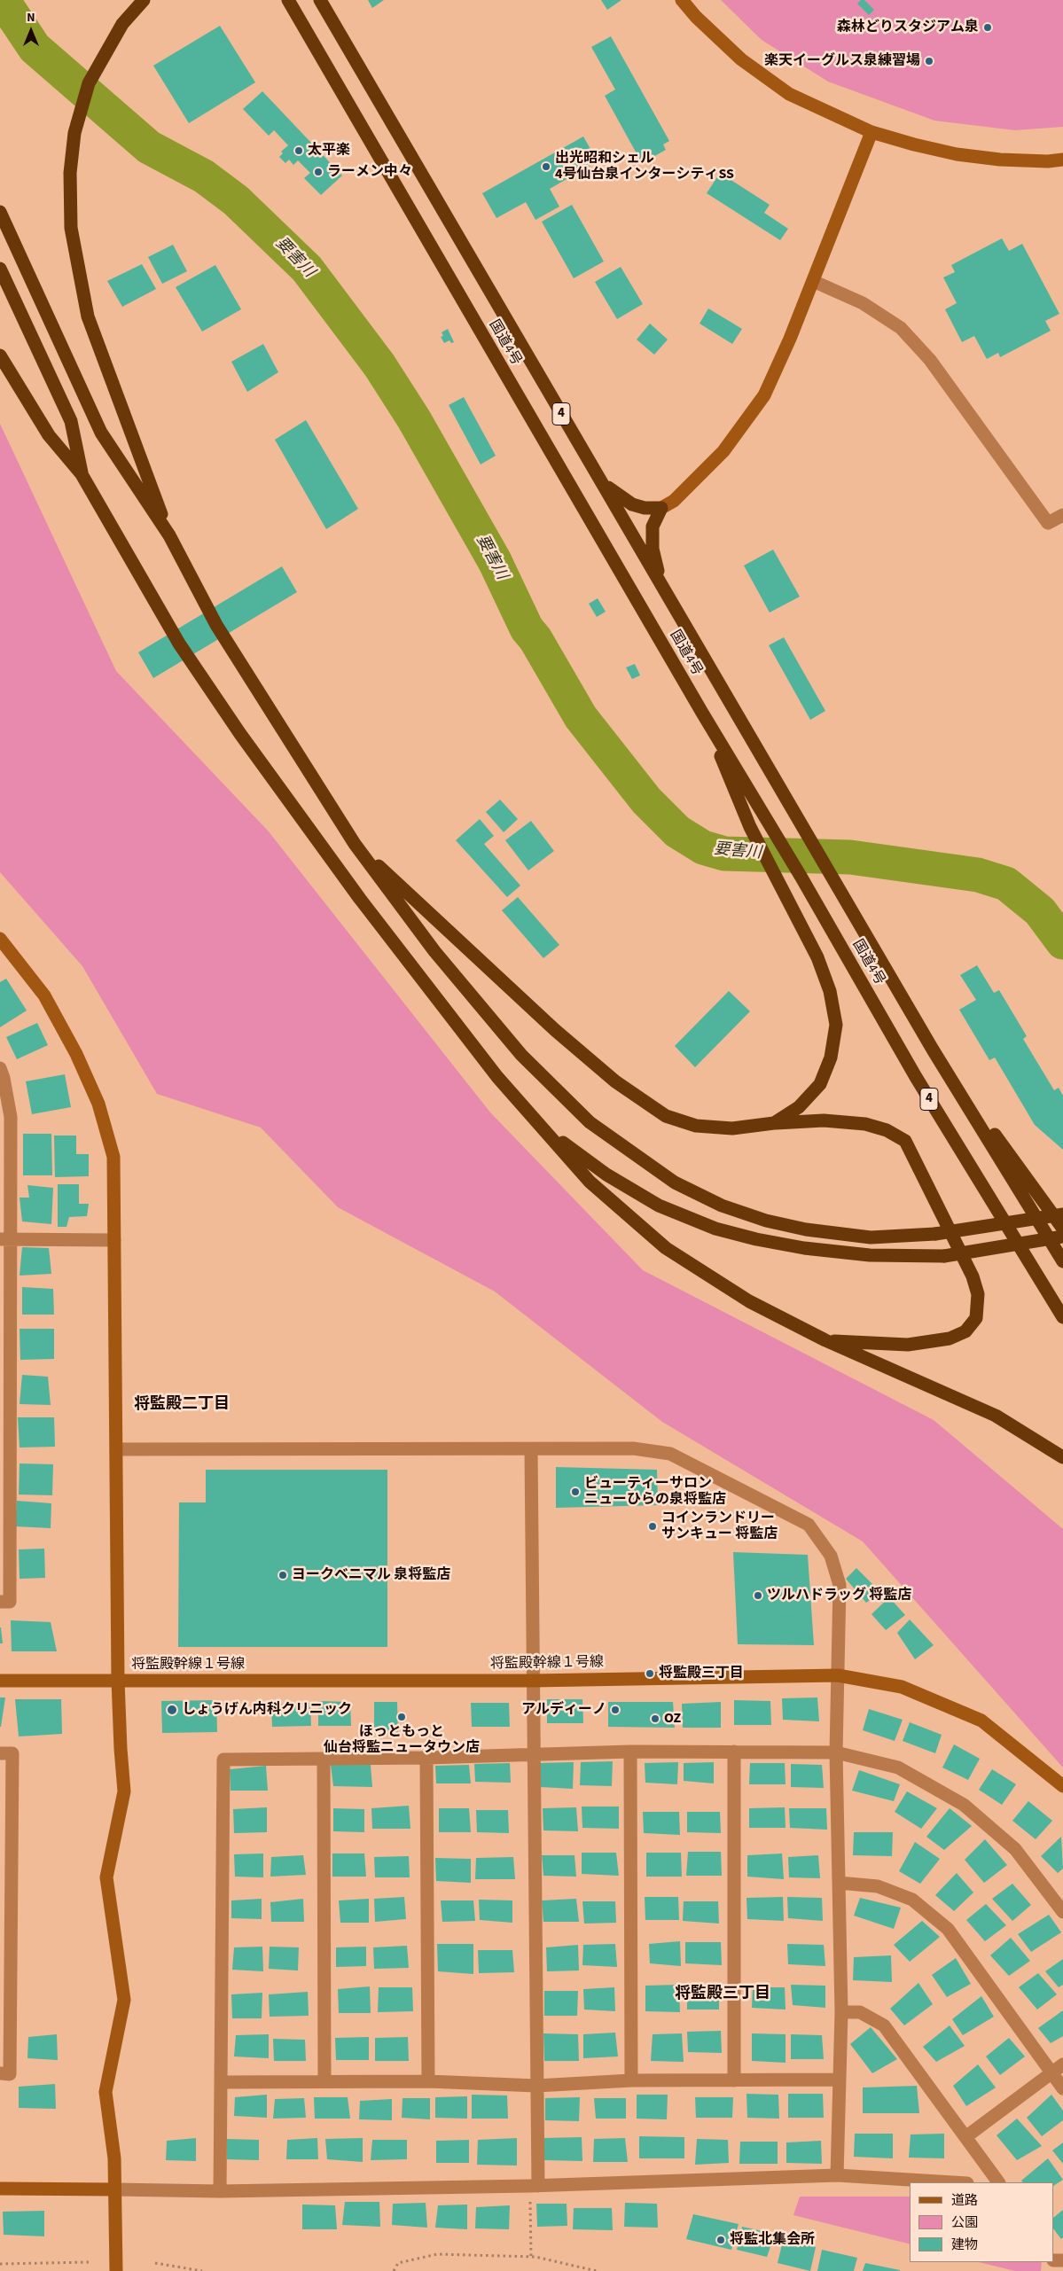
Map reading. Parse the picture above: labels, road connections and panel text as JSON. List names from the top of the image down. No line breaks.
{"streets":{"highway":["国道4号","4"],"street":["将監殿幹線１号線"]},"districts":["将監殿二丁目","将監殿三丁目"],"water":["要害川"],"places":["森林どりスタジアム泉","楽天イーグルス泉練習場","太平楽","出光昭和シェル 4号仙台泉インターシティSS","ラーメン中々","ビューティーサロン ニューひらの泉将監店","コインランドリー サンキュー 将監店","ヨークベニマル 泉将監店","ツルハドラッグ 将監店","将監殿三丁目","しょうげん内科クリニック","アルディーノ","ほっともっと 仙台将監ニュータウン店","OZ","将監北集会所"],"legend":["道路","公園","建物"],"north":"top"}
